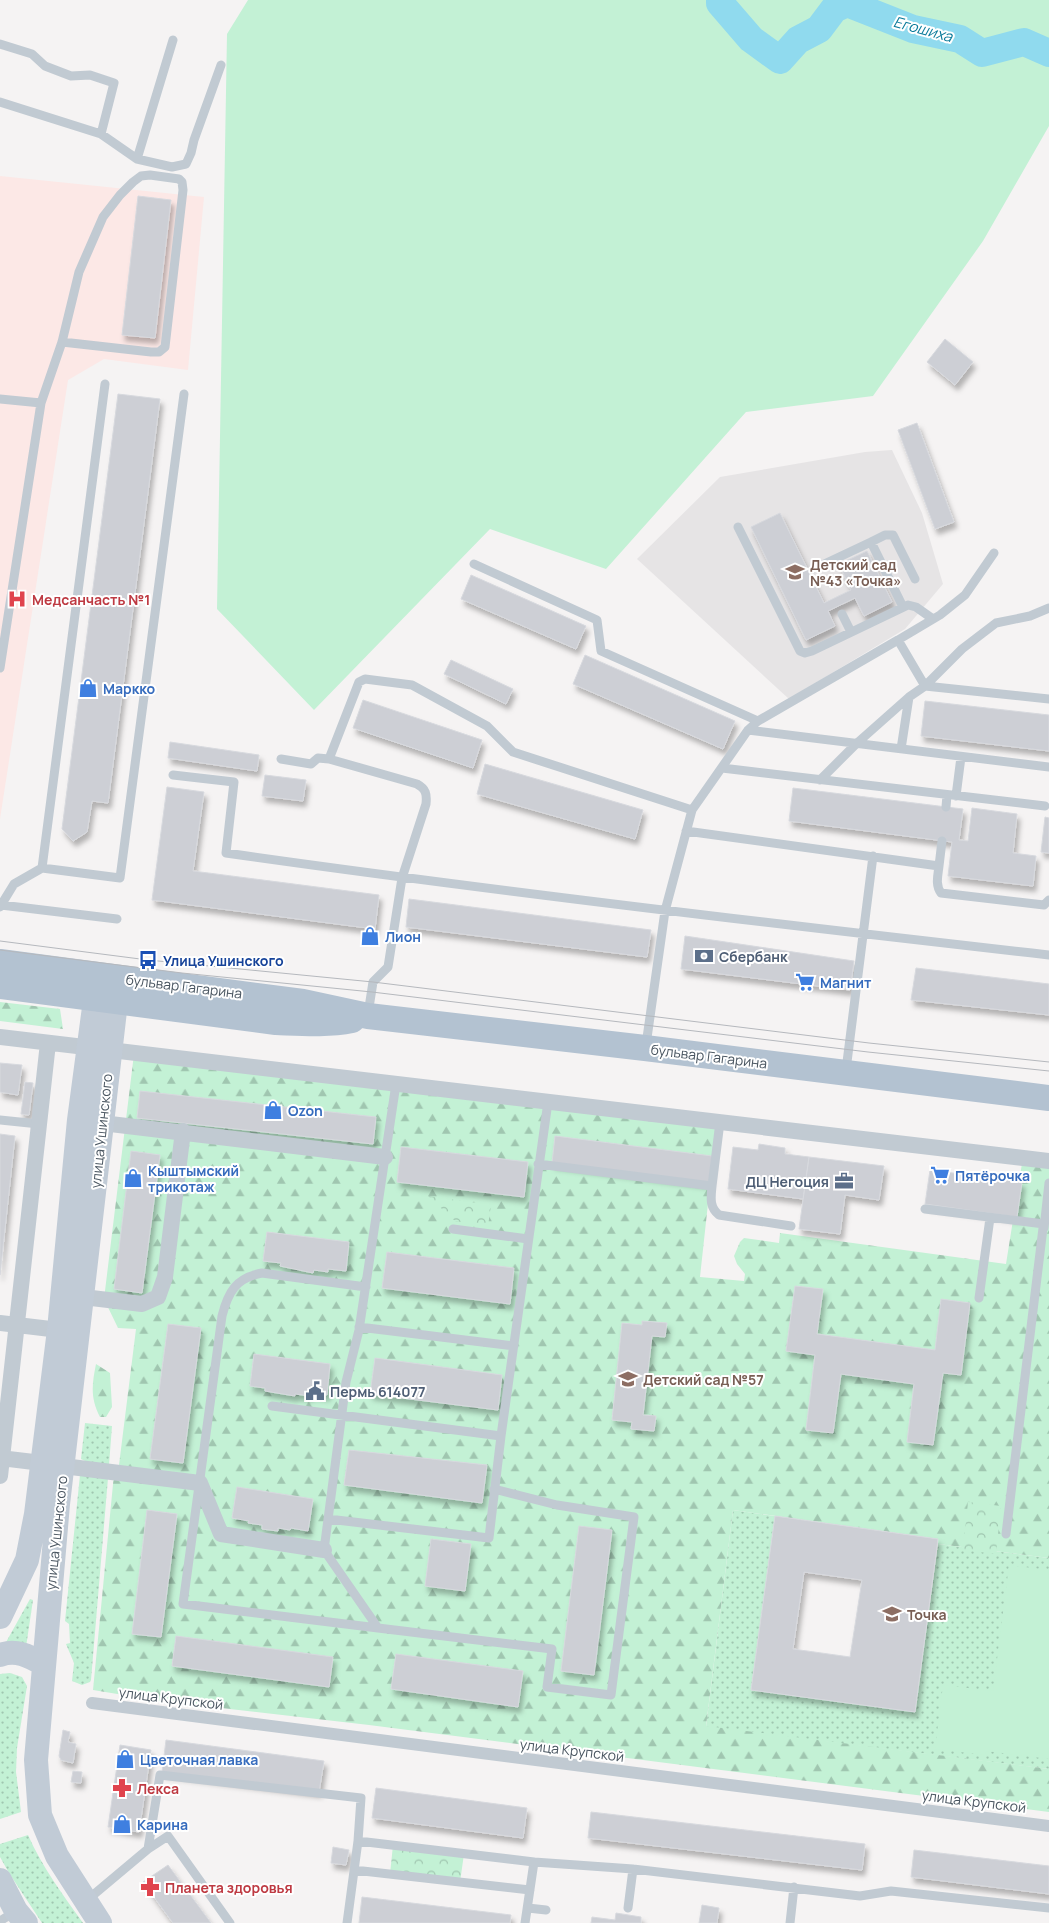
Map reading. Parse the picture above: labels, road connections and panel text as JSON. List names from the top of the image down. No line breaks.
{"streets":{"main road":["бульвар Гагарина","улица Ушинского"],"street":["улица Крупской"]},"crossings":[["бульвар Гагарина","улица Ушинского"]],"water":["Егошиха"],"places":{"school or university":["Детский сад №43 «Точка»","Детский сад №57","Точка"],"hospital":["Медсанчасть №1"],"shop":["Маркко","Лион","Ozon","Кыштымский трикотаж","Цветочная лавка","Карина"],"bank":["Сбербанк"],"bus stop":["Улица Ушинского"],"supermarket":["Магнит","Пятёрочка"],"office":["ДЦ Негоция"],"public building":["Пермь 614077"],"pharmacy":["Лекса","Планета здоровья"]}}
